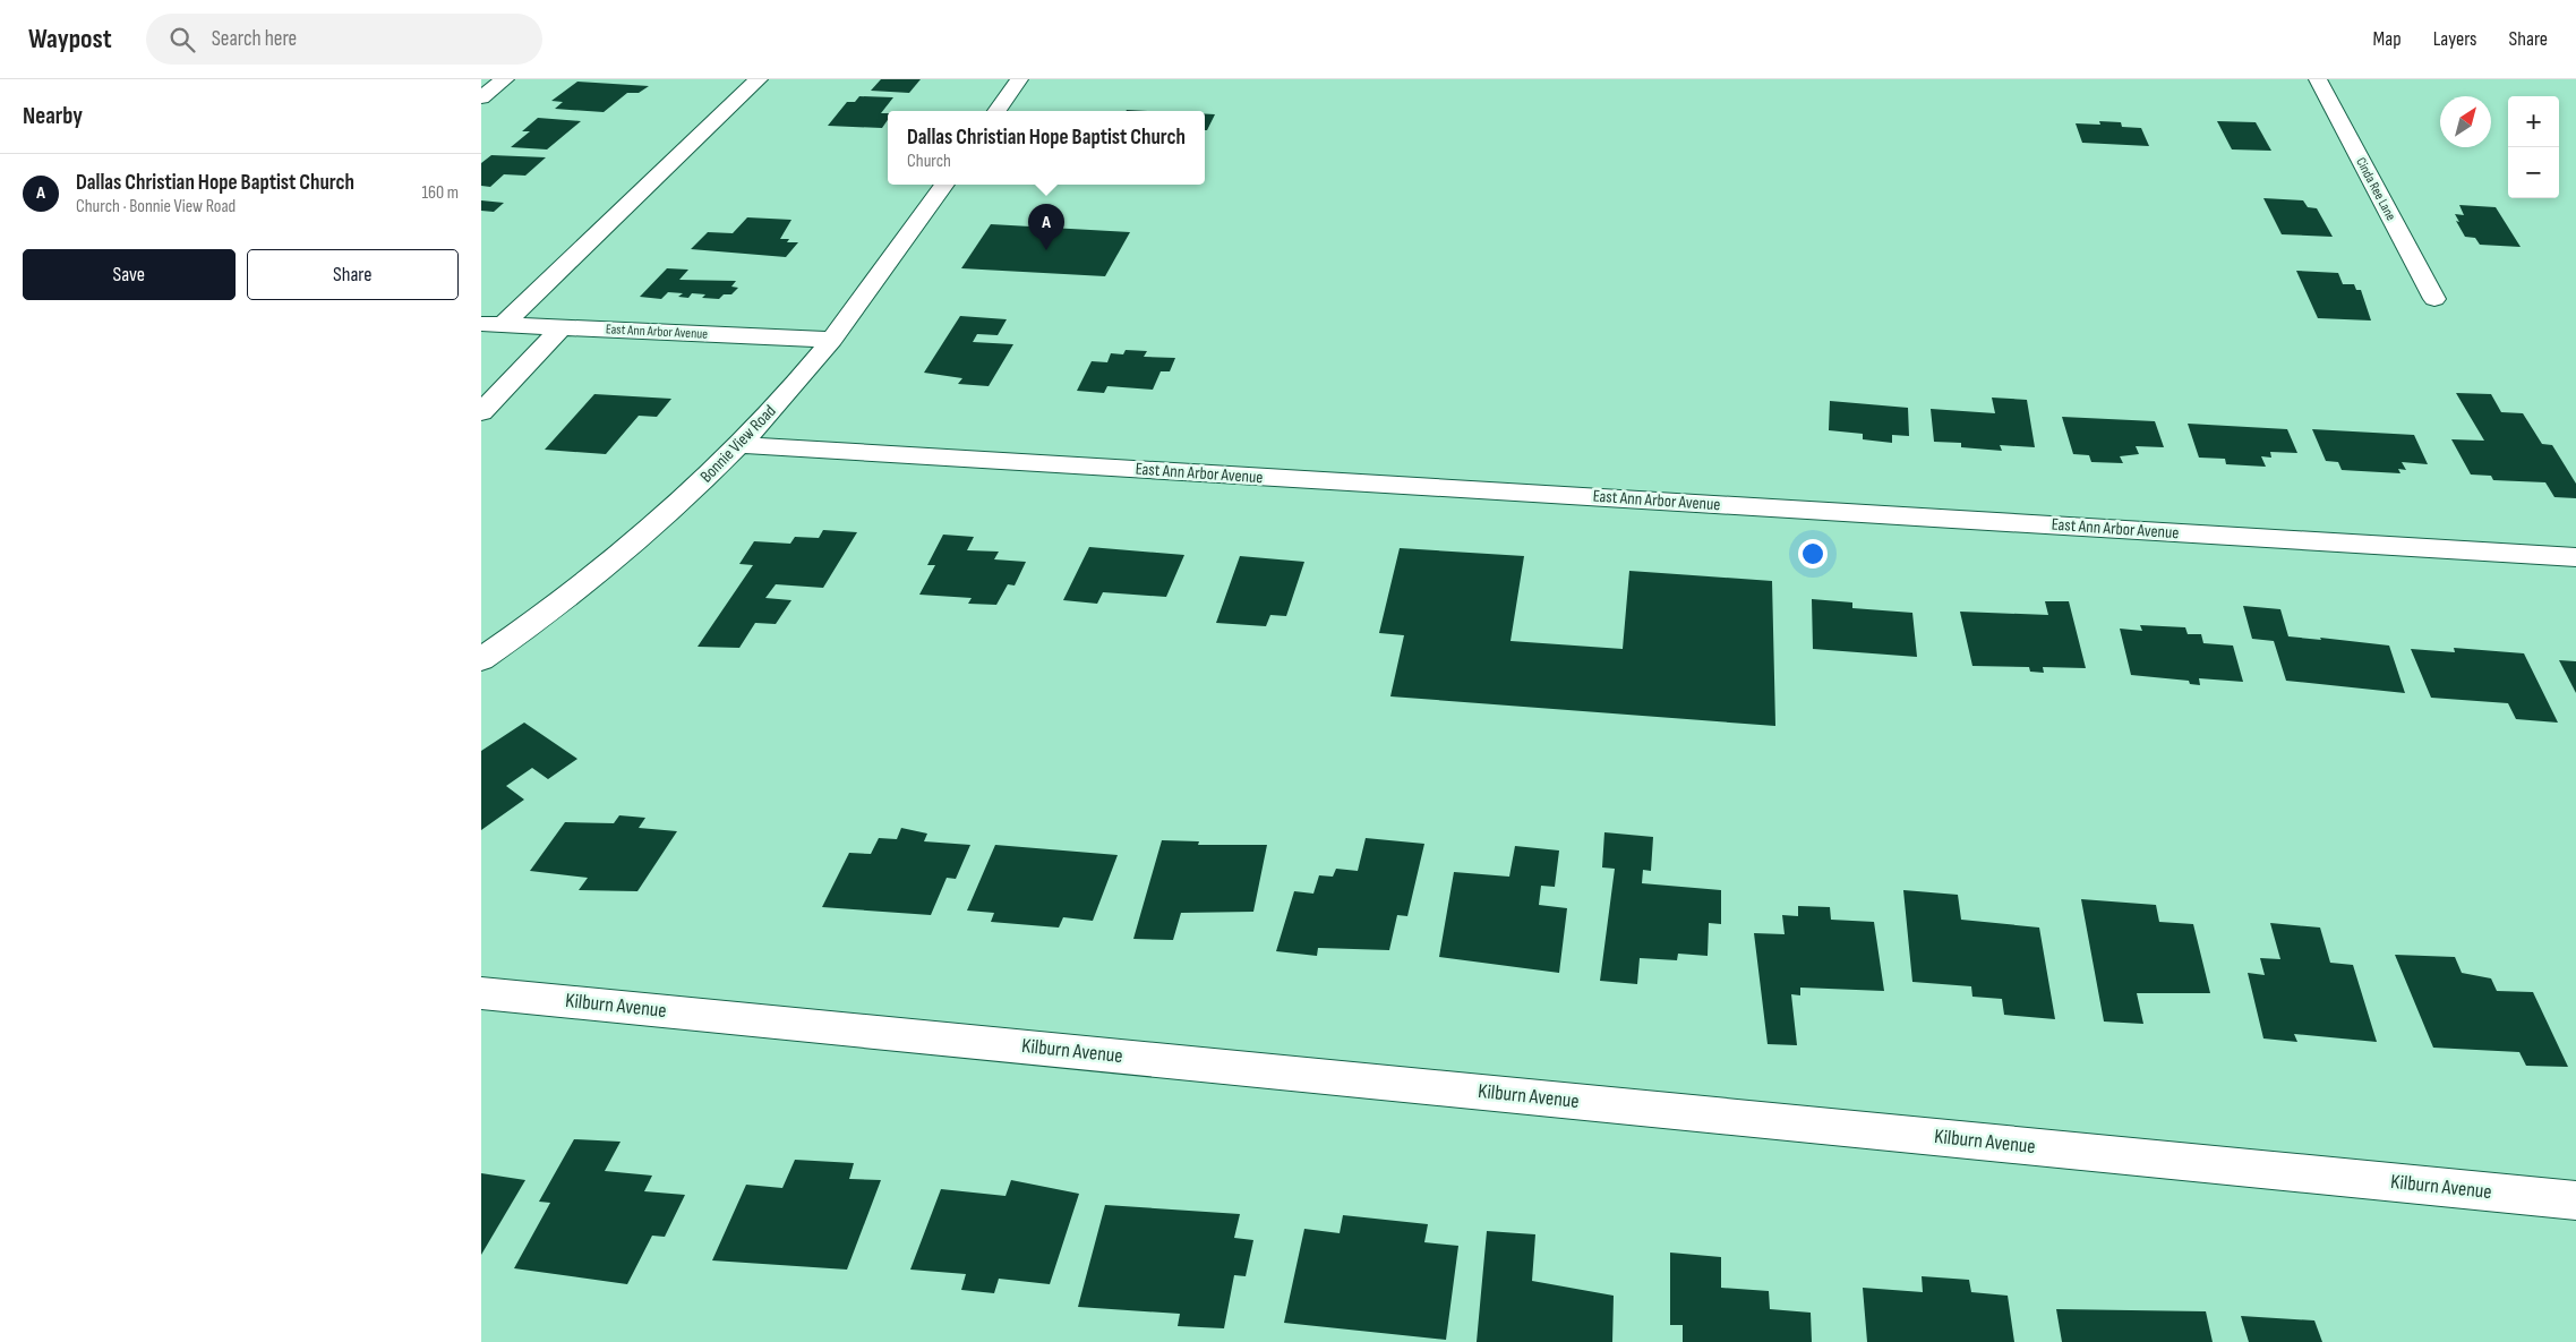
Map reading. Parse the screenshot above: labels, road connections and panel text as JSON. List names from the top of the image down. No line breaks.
{"streets":{"street":["Cinda Ree Lane","East Ann Arbor Avenue","Bonnie View Road","Kilburn Avenue"]},"crossings":[["East Ann Arbor Avenue","Bonnie View Road"]],"north":"top right","page":{"header":"Waypost","search":"Search here","nav":["Map","Layers","Share"],"heading":"Nearby","map_buttons":["+","−"],"popup":["Dallas Christian Hope Baptist Church","Church"],"list":[{"mark":"A","name":"Dallas Christian Hope Baptist Church","note":"Church · Bonnie View Road","value":"160 m"}],"pins":"A","buttons":["Save","Share"]}}
